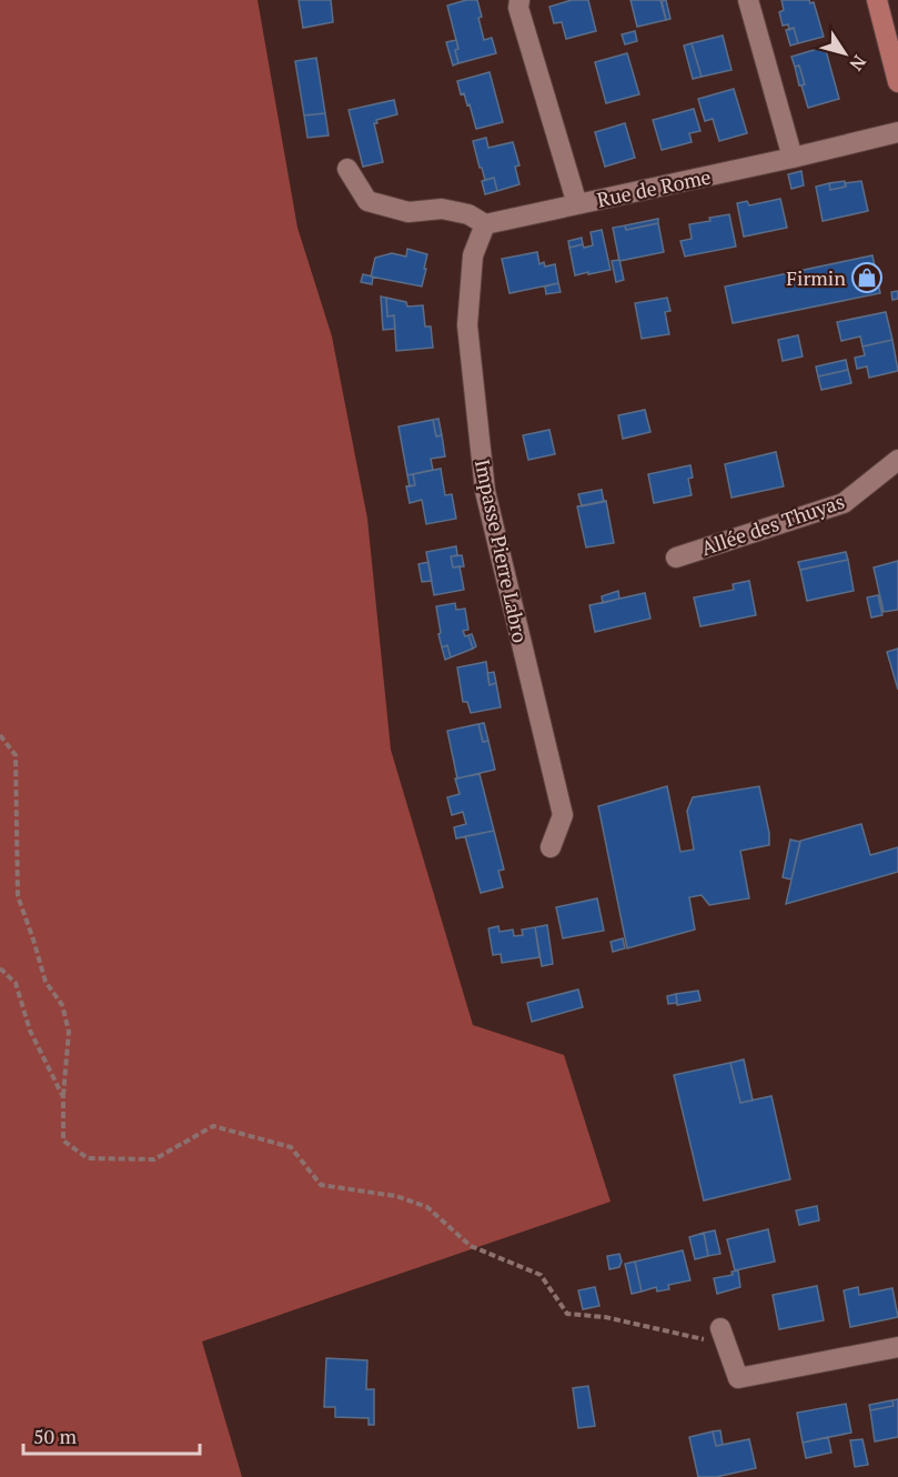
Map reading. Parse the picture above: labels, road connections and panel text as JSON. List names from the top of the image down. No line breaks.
{"streets":{"street":["Rue de Rome","Allée des Thuyas","Impasse Pierre Labro"]},"places":{"shop":["Firmin"]},"scale_bar":"50 m","north":"bottom right"}
